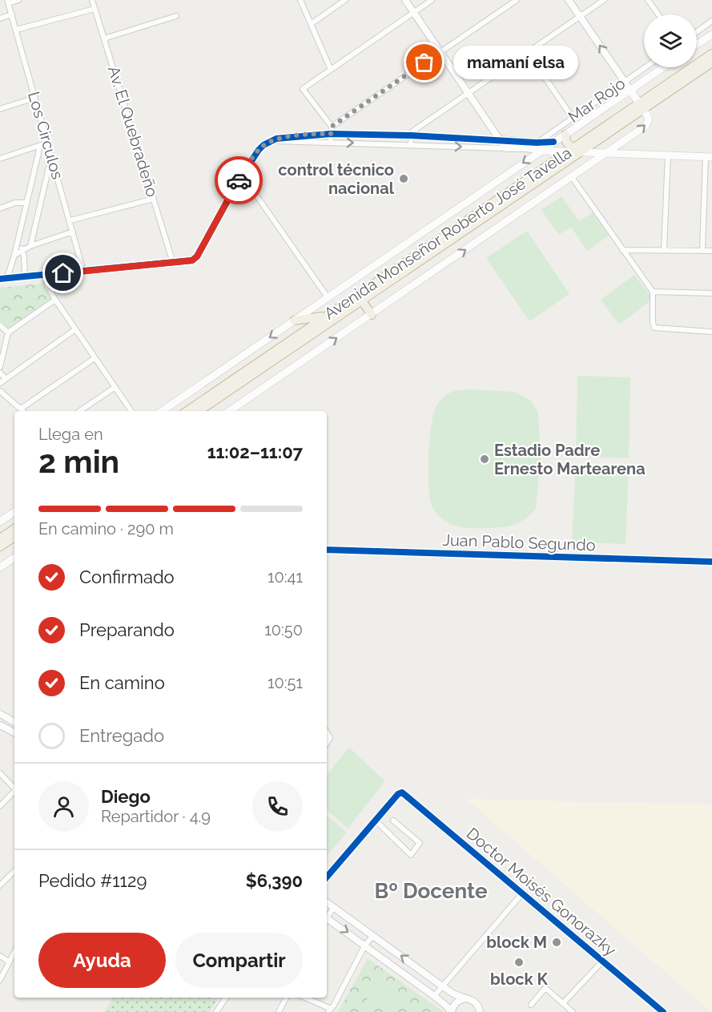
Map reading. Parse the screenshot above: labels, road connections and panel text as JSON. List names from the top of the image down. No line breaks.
{"streets":{"highway":["Avenida Monseñor Roberto José Tavella"],"street":["Mar Rojo","Av. El Quebradeño","Los Circulos","Juan Pablo Segundo","Doctor Moisés Gonorazky"]},"districts":["Bº Docente"],"places":["mamaní elsa","control técnico nacional","Estadio Padre Ernesto Martearena","block M","block K"],"page":{"bubble":"mamaní elsa","heading":["2 min","Llega en","11:02–11:07"],"panel":["Diego","Repartidor · 4.9","Pedido #1129","$6,390"],"bar":"En camino · 290 m","list":[["Confirmado","10:41"],["Preparando","10:50"],["En camino","10:51"],"Entregado"],"buttons":["Ayuda","Compartir"]}}
